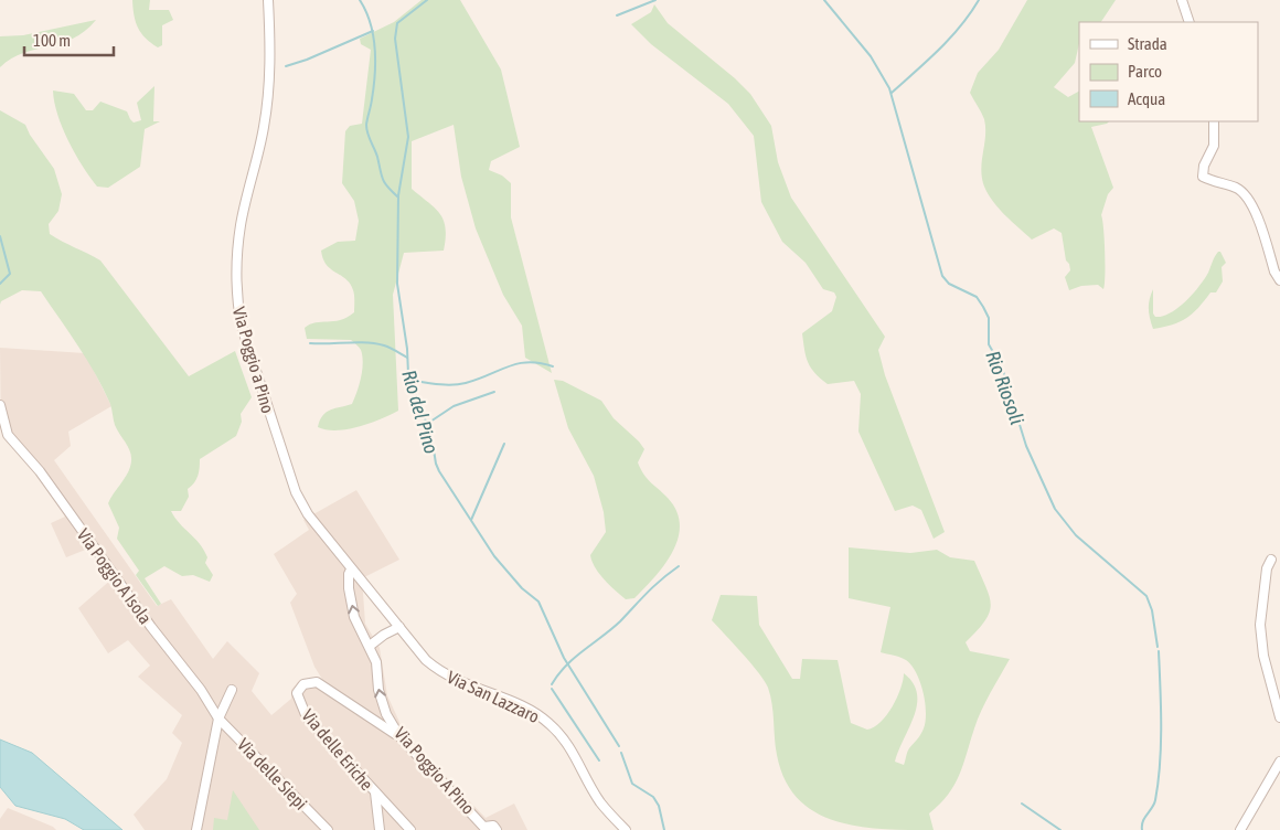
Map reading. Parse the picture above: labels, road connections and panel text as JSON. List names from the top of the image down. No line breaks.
{"streets":{"street":["Via Poggio a Pino","Via Poggio A Isola","Via San Lazzaro","Via delle Eriche","Via Poggio A Pino","Via delle Siepi"]},"crossings":[["Via Poggio a Pino","Via San Lazzaro"],["Via Poggio a Pino","Via Poggio A Pino"],["Via Poggio A Isola","Via delle Siepi"],["Via San Lazzaro","Via Poggio A Pino"],["Via delle Eriche","Via Poggio A Pino"]],"one_way":["Via Poggio A Pino"],"water":["Rio Riosoli","Rio del Pino"],"legend":["Strada","Parco","Acqua"],"scale_bar":"100 m"}
